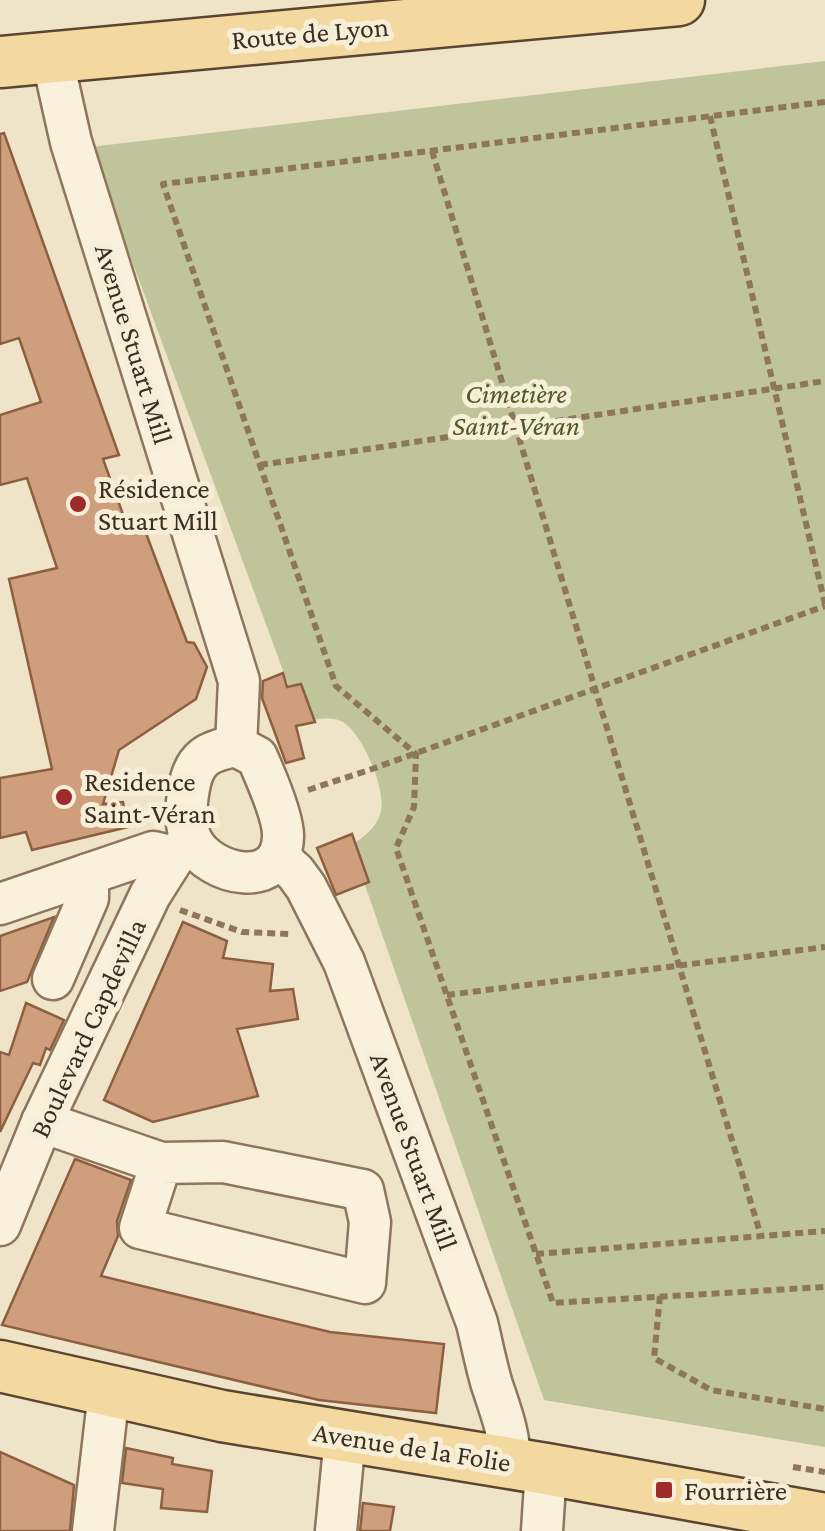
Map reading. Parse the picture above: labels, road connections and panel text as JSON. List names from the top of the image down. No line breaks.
{"streets":{"main road":["Route de Lyon","Avenue de la Folie"],"street":["Avenue Stuart Mill","Boulevard Capdevilla"]},"crossings":[["Route de Lyon","Avenue Stuart Mill"],["Avenue Stuart Mill","Boulevard Capdevilla"],["Avenue Stuart Mill","Avenue de la Folie"]],"parks":["Cimetière Saint-Véran"],"places":{"other":["Résidence Stuart Mill","Residence Saint-Véran"],"transit":["Fourrière"]}}
